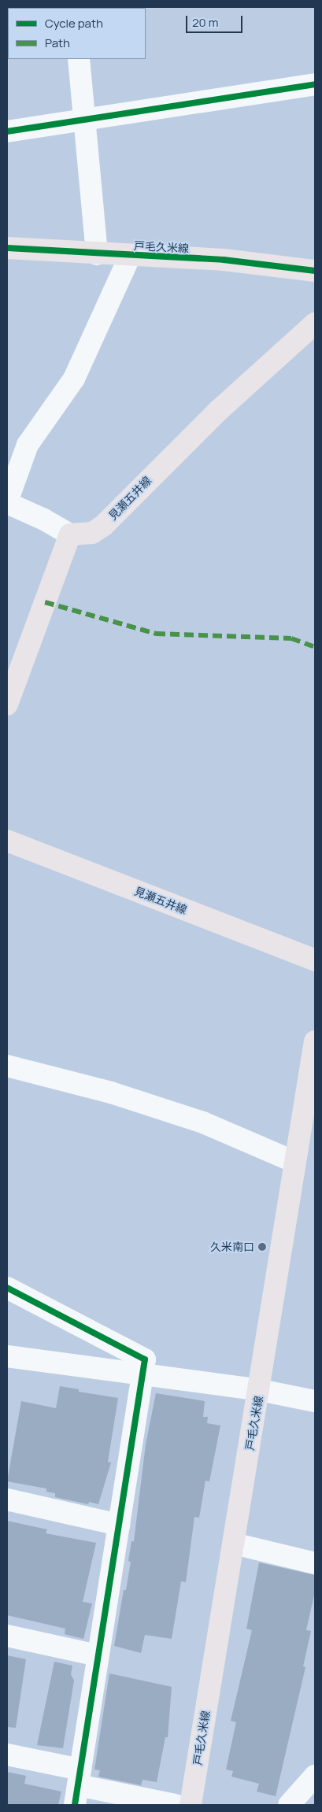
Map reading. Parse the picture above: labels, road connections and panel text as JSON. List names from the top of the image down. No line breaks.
{"streets":{"main road":["戸毛久米線","見瀬五井線"]},"places":["久米南口"],"legend":["Cycle path","Path"],"scale_bar":"20 m"}
